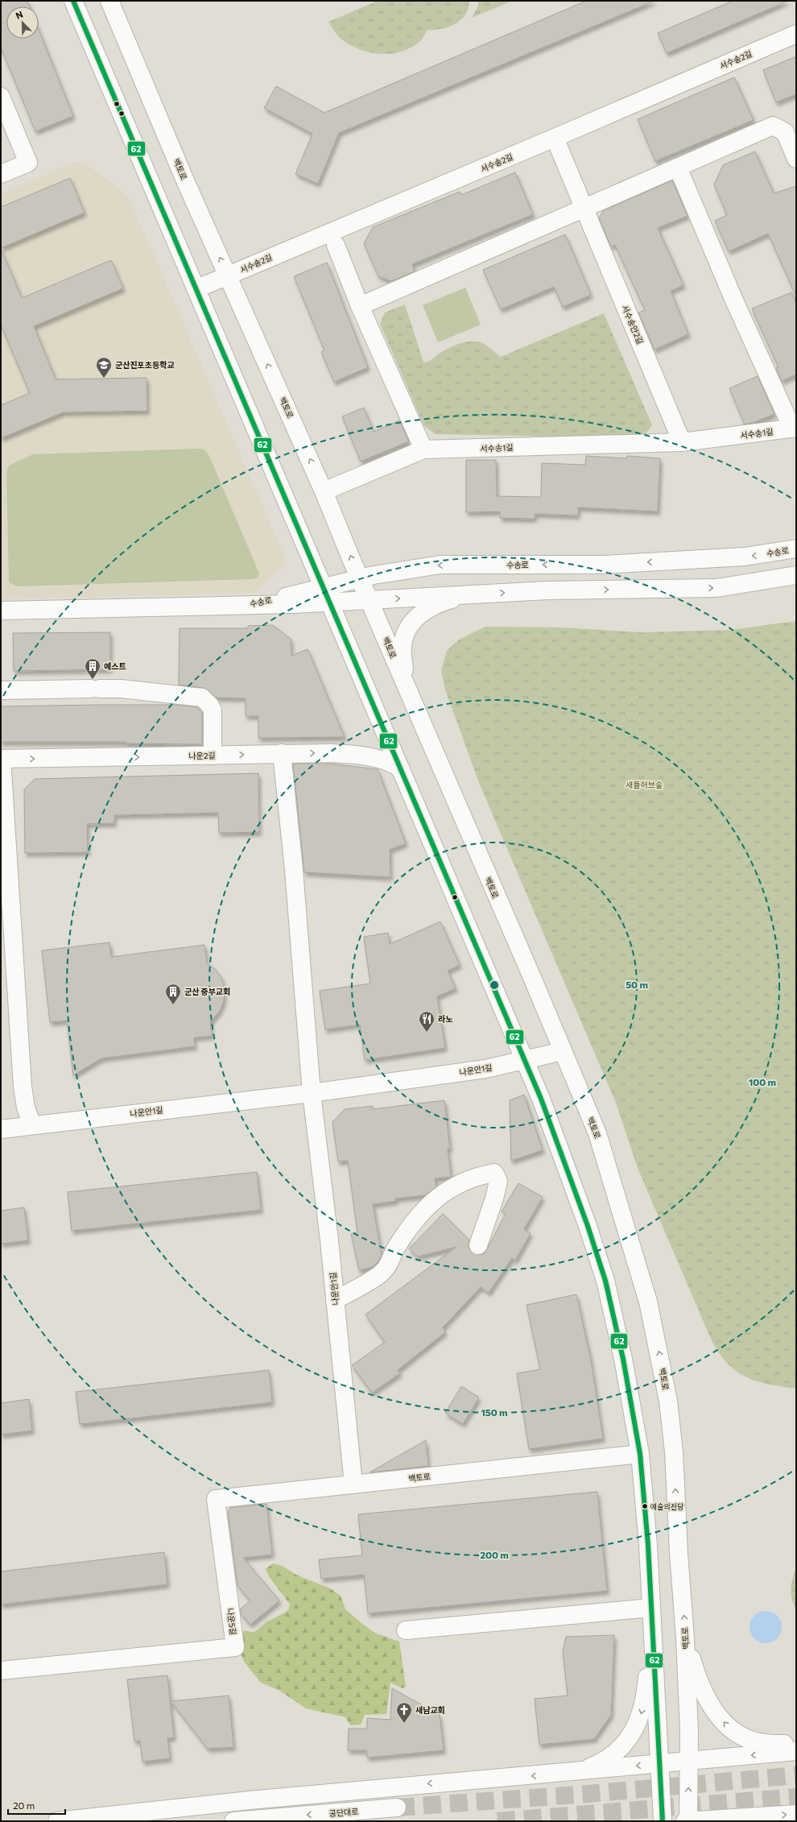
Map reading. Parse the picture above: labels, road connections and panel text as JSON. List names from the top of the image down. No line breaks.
{"streets":{"street":["서수송2길","백토로","서수송안2길","서수송1길","수송로","나운2길","나운안1길","나운5길","공단대로"]},"crossings":[["서수송2길","백토로"],["서수송2길","서수송안2길"],["백토로","수송로"],["백토로","나운안1길"],["백토로","나운5길"],["서수송안2길","서수송1길"],["나운안1길","나운5길"]],"one_way":["나운2길"],"parks":["새들허브숲"],"places":{"school or university":["군산진포초등학교"],"building":["예스트","군산 중부교회"],"restaurant":["라노"],"other":["예술의전당"],"church":["새남교회"]},"lines":["transit line 62"],"scale_bar":"20 m","north":"top left","rings":["50 m","100 m","150 m","200 m"]}
